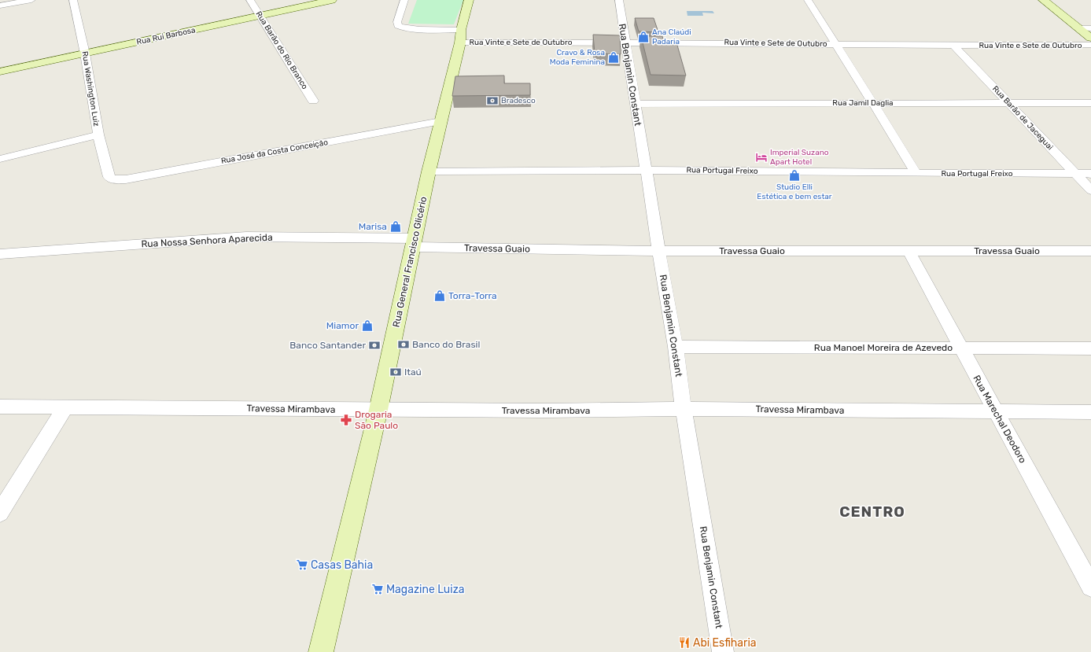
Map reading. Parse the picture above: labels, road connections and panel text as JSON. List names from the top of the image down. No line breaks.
{"streets":{"main road":["Rua Rui Barbosa","Rua General Francisco Glicério"],"street":["Rua Vinte e Sete de Outubro","Rua Barão do Rio Branco","Rua Benjamin Constant","Rua Washington Luiz","Rua Jamil Daglia","Rua Barão de Jaceguai","Rua José da Costa Conceição","Rua Portugal Freixo","Rua Nossa Senhora Aparecida","Travessa Guaio","Rua Manoel Moreira de Azevedo","Travessa Mirambava","Rua Marechal Deodoro"]},"crossings":[["Rua Rui Barbosa","Rua Barão do Rio Branco"],["Rua Rui Barbosa","Rua Washington Luiz"],["Rua Vinte e Sete de Outubro","Rua Benjamin Constant"],["Rua Vinte e Sete de Outubro","Rua Barão de Jaceguai"],["Rua Vinte e Sete de Outubro","Rua General Francisco Glicério"],["Rua Benjamin Constant","Rua Jamil Daglia"],["Rua Benjamin Constant","Rua Portugal Freixo"],["Rua Benjamin Constant","Travessa Guaio"],["Rua Benjamin Constant","Rua Manoel Moreira de Azevedo"],["Rua Benjamin Constant","Travessa Mirambava"],["Rua Washington Luiz","Rua José da Costa Conceição"],["Rua Jamil Daglia","Rua Barão de Jaceguai"],["Rua Barão de Jaceguai","Rua Portugal Freixo"],["Rua José da Costa Conceição","Rua General Francisco Glicério"],["Rua Portugal Freixo","Rua General Francisco Glicério"],["Rua Nossa Senhora Aparecida","Travessa Guaio"],["Rua Nossa Senhora Aparecida","Rua General Francisco Glicério"],["Travessa Guaio","Rua General Francisco Glicério"],["Travessa Guaio","Rua Marechal Deodoro"],["Rua General Francisco Glicério","Travessa Mirambava"],["Rua Manoel Moreira de Azevedo","Rua Marechal Deodoro"],["Travessa Mirambava","Rua Marechal Deodoro"]],"districts":["CENTRO"],"places":{"shop":["Ana Claúdi Padaria","Cravo & Rosa Moda Feminina","Studio Elli Estética e bem estar","Marisa","Torra-Torra","Miamor"],"bank":["Bradesco","Banco do Brasil","Banco Santander","Itaú"],"hotel":["Imperial Suzano Apart Hotel"],"pharmacy":["Drogaria São Paulo"],"supermarket":["Casas Bahia","Magazine Luiza"],"restaurant":["Abi Esfiharia"]}}
